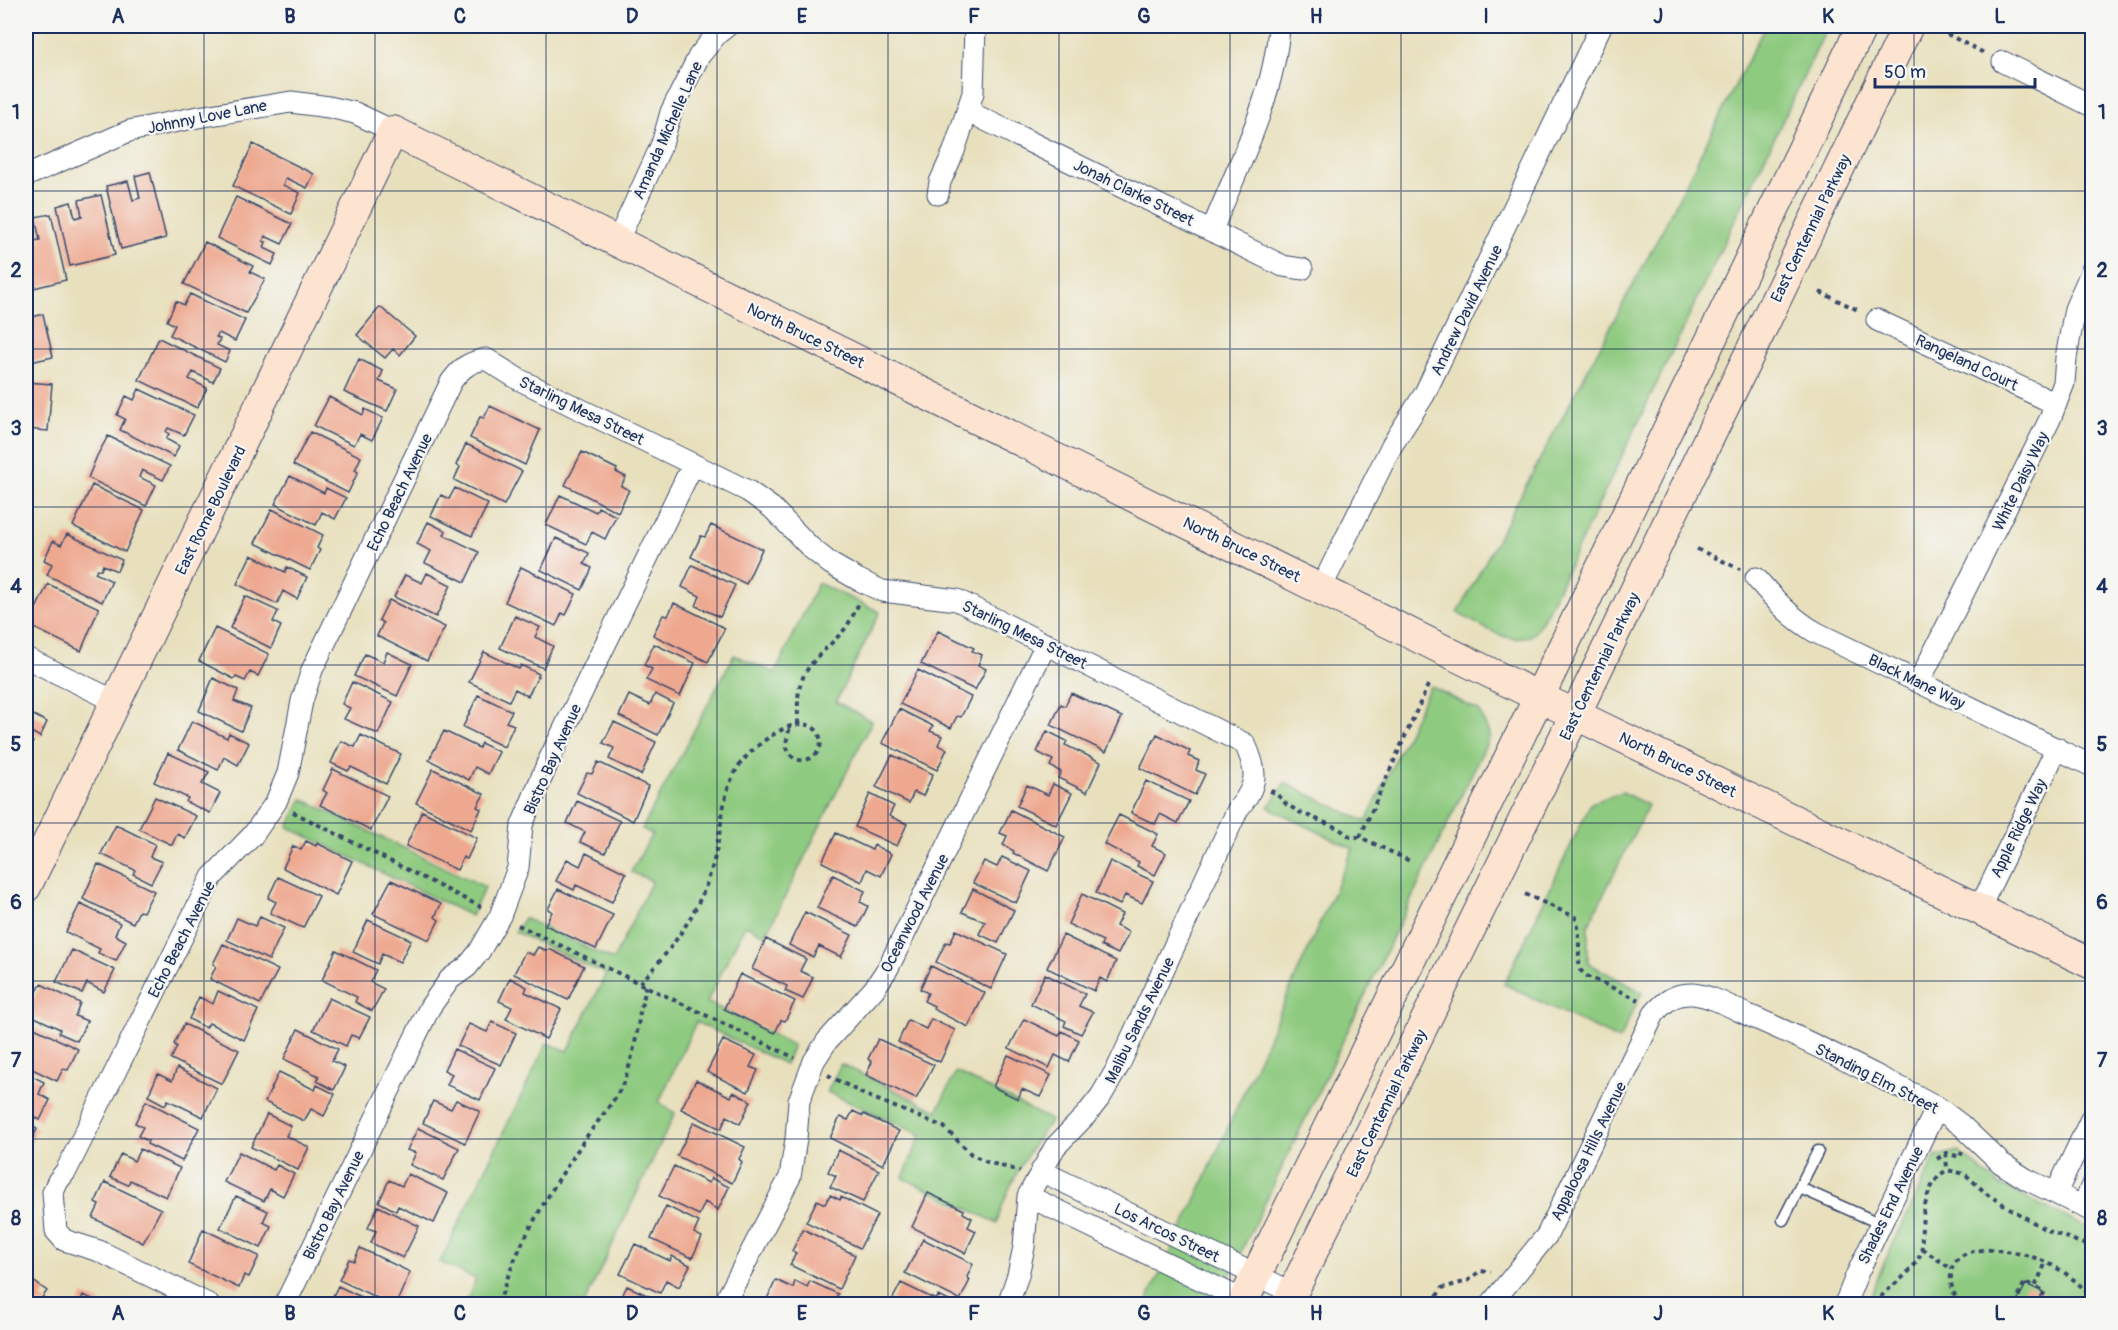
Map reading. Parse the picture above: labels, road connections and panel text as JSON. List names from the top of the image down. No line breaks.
{"streets":{"main road":["East Centennial Parkway","North Bruce Street","East Rome Boulevard"],"street":["Johnny Love Lane","Amanda Michelle Lane","Jonah Clarke Street","Andrew David Avenue","Rangeland Court","Starling Mesa Street","White Daisy Way","Echo Beach Avenue","Black Mane Way","Bistro Bay Avenue","Apple Ridge Way","Oceanwood Avenue","Malibu Sands Avenue","Standing Elm Street","Appaloosa Hills Avenue","Shades End Avenue","Los Arcos Street"]},"crossings":[["Johnny Love Lane","North Bruce Street"],["Johnny Love Lane","East Rome Boulevard"],["Amanda Michelle Lane","North Bruce Street"],["East Centennial Parkway","North Bruce Street"],["East Centennial Parkway","Los Arcos Street"],["Andrew David Avenue","North Bruce Street"],["North Bruce Street","East Rome Boulevard"],["North Bruce Street","Apple Ridge Way"],["Rangeland Court","White Daisy Way"],["Starling Mesa Street","Echo Beach Avenue"],["Starling Mesa Street","Bistro Bay Avenue"],["Starling Mesa Street","Oceanwood Avenue"],["Starling Mesa Street","Malibu Sands Avenue"],["White Daisy Way","Black Mane Way"],["Black Mane Way","Apple Ridge Way"],["Malibu Sands Avenue","Los Arcos Street"],["Standing Elm Street","Appaloosa Hills Avenue"],["Standing Elm Street","Shades End Avenue"]],"scale_bar":"50 m","grid":{"columns":["A","B","C","D","E","F","G","H","I","J","K","L"],"rows":["1","2","3","4","5","6","7","8"]}}
